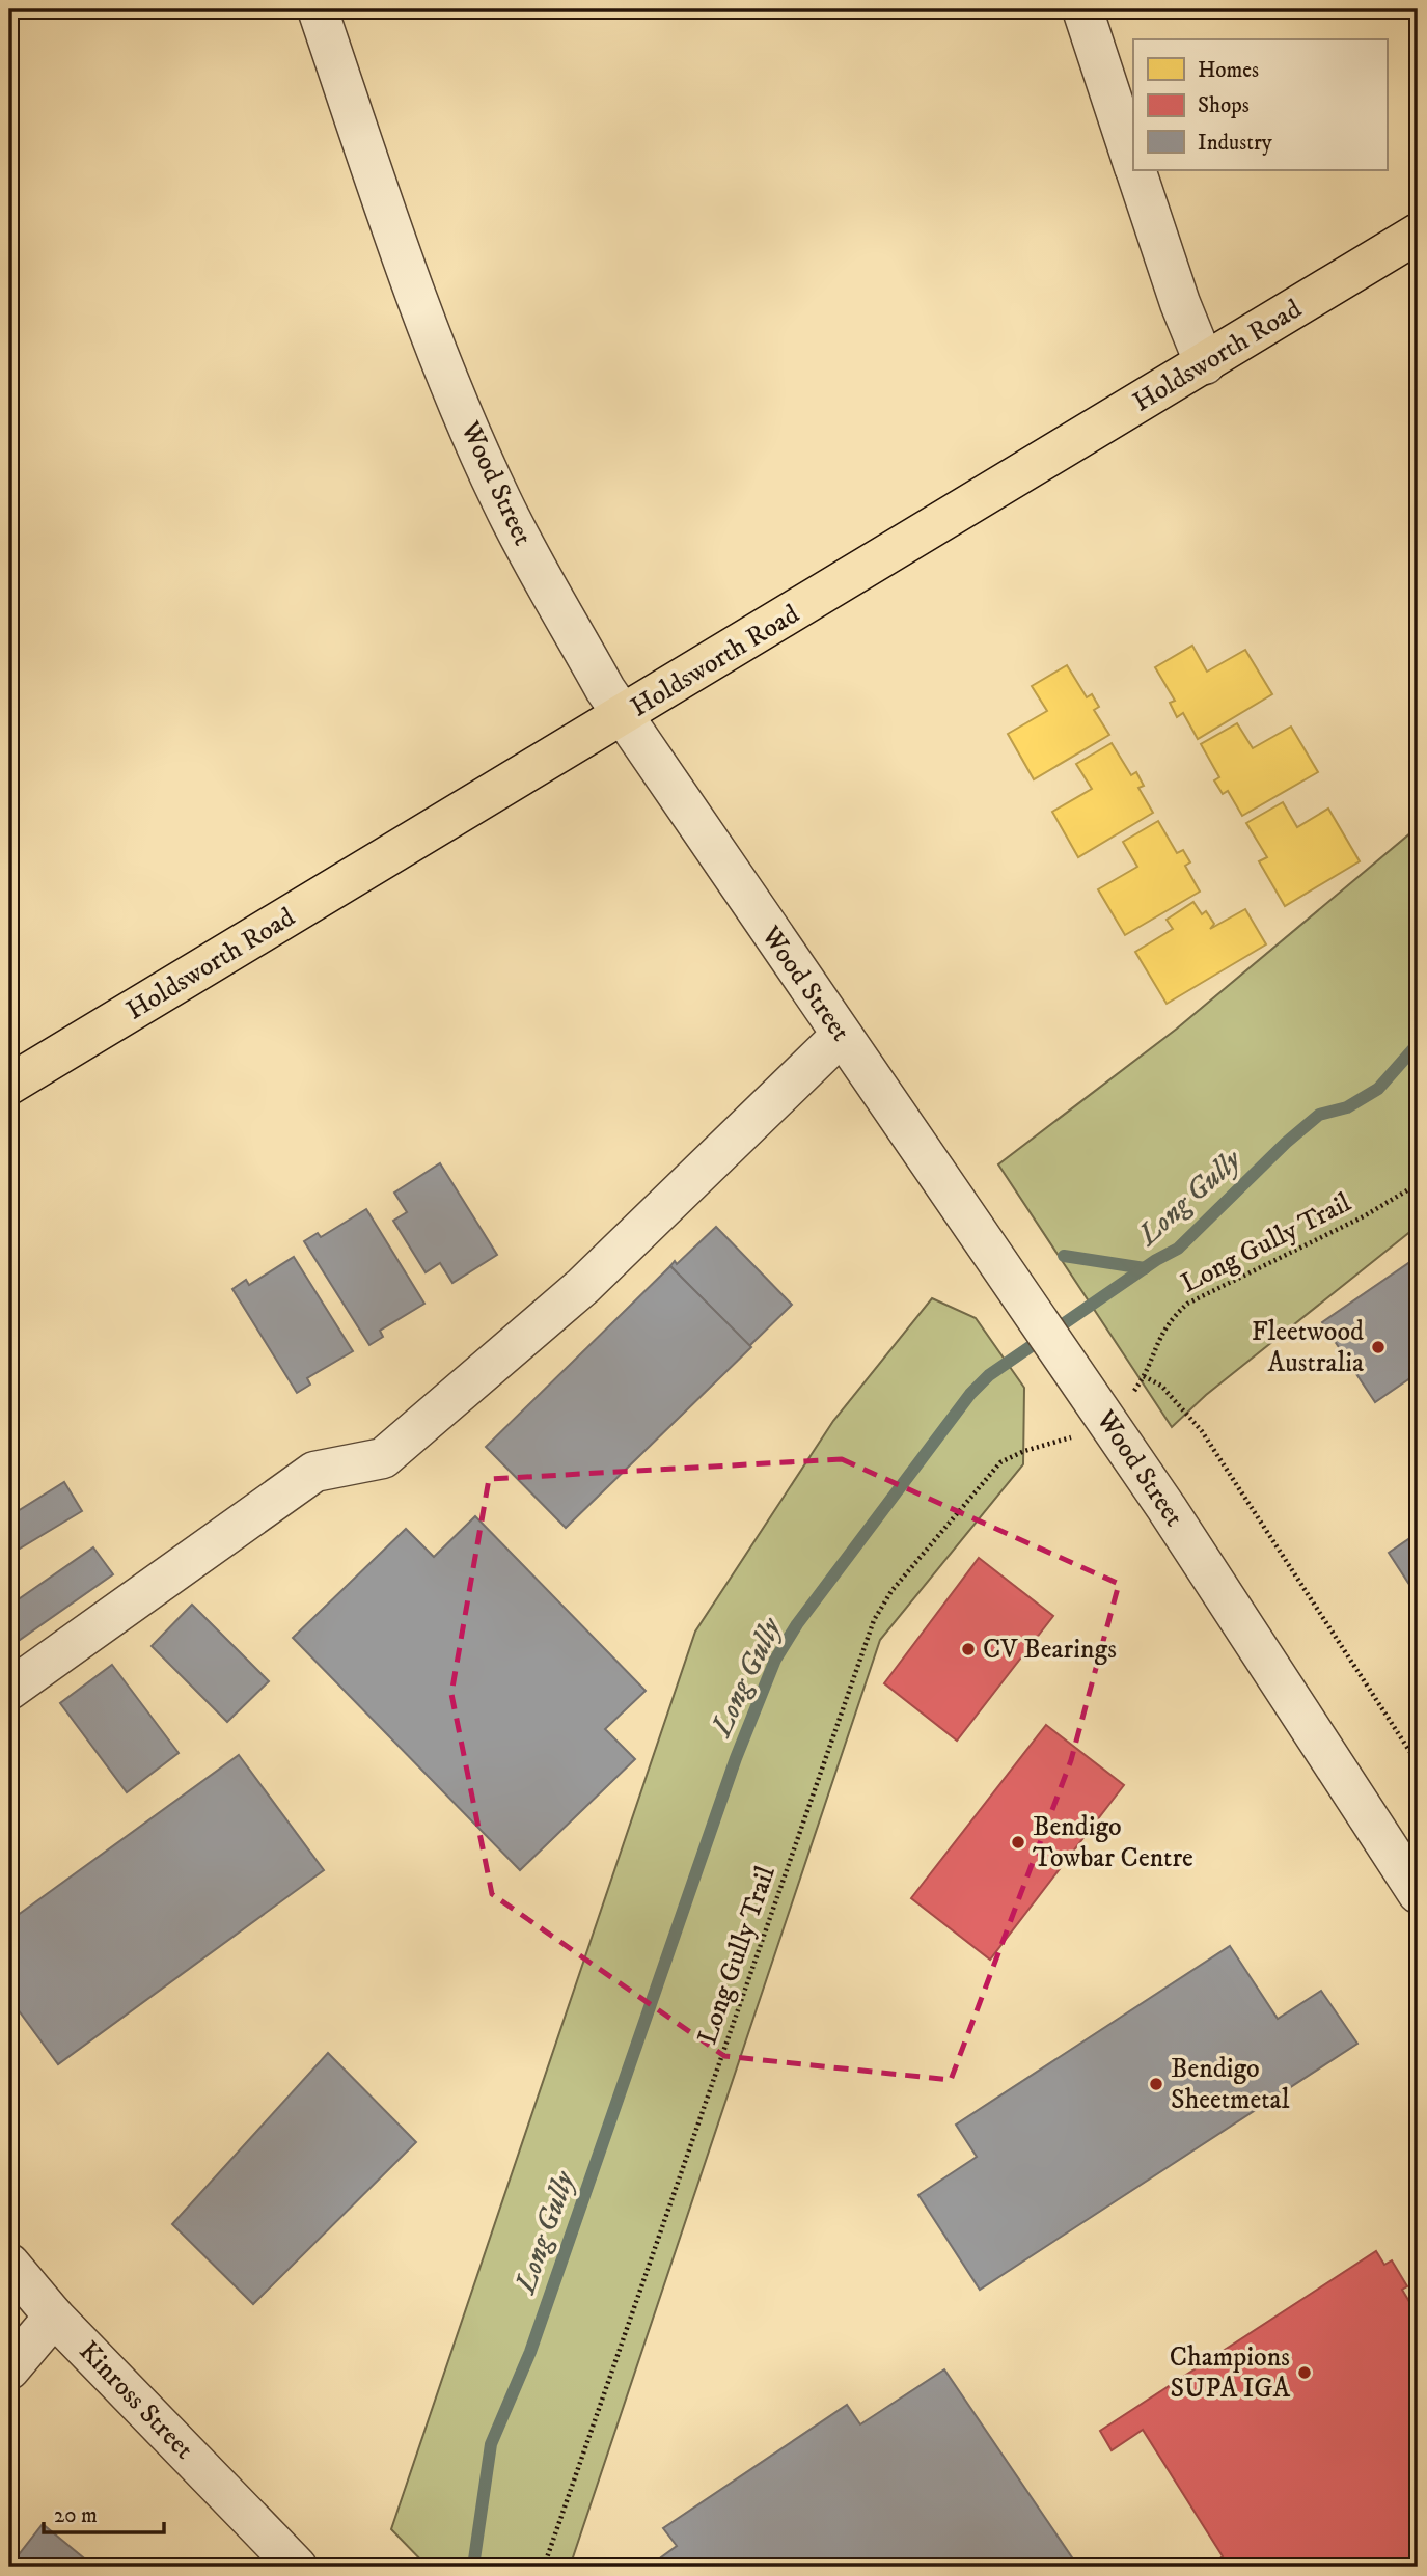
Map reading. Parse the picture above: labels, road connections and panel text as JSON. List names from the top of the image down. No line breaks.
{"streets":{"main road":["Holdsworth Road"],"street":["Wood Street","Kinross Street"],"path":["Long Gully Trail"]},"crossings":[["Holdsworth Road","Wood Street"]],"water":["Long Gully"],"places":["Fleetwood Australia","CV Bearings","Bendigo Towbar Centre","Bendigo Sheetmetal","Champions SUPA IGA"],"legend":["Homes","Shops","Industry"],"scale_bar":"20 m"}
